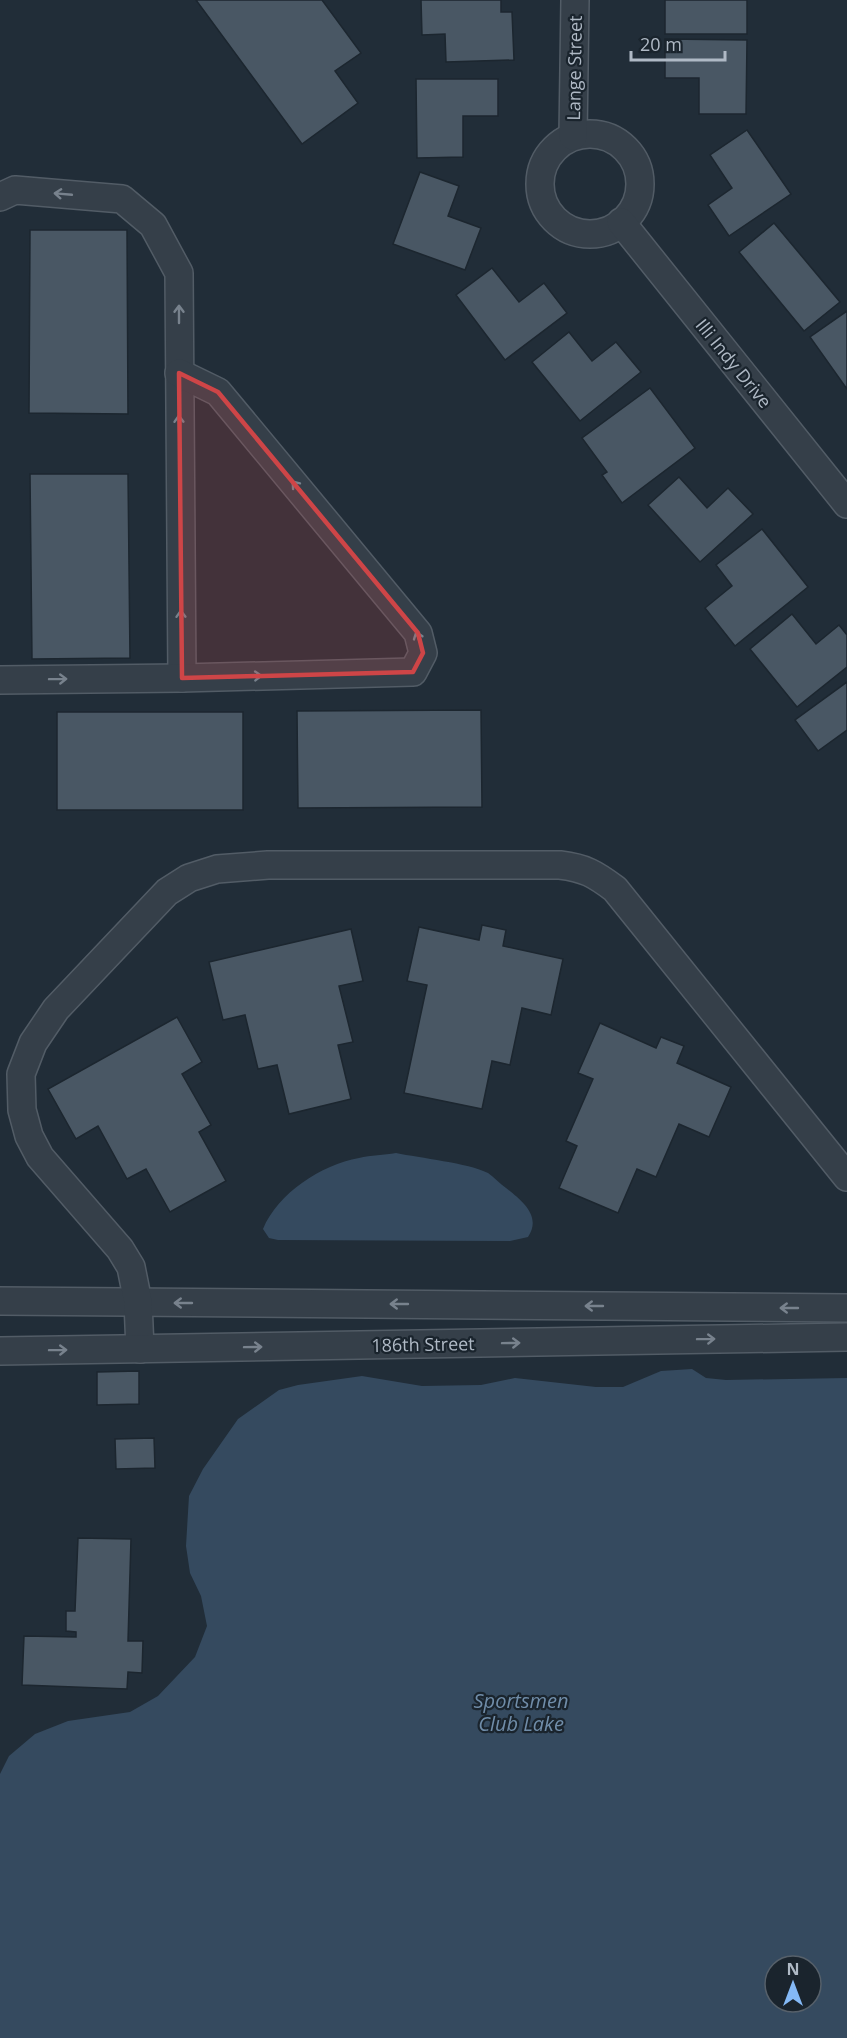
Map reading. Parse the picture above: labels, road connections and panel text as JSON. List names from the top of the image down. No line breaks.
{"streets":{"street":["Lange Street","Illi Indy Drive","186th Street"]},"crossings":[["Lange Street","Illi Indy Drive"]],"water":["Sportsmen Club Lake"],"scale_bar":"20 m","north":"top"}
